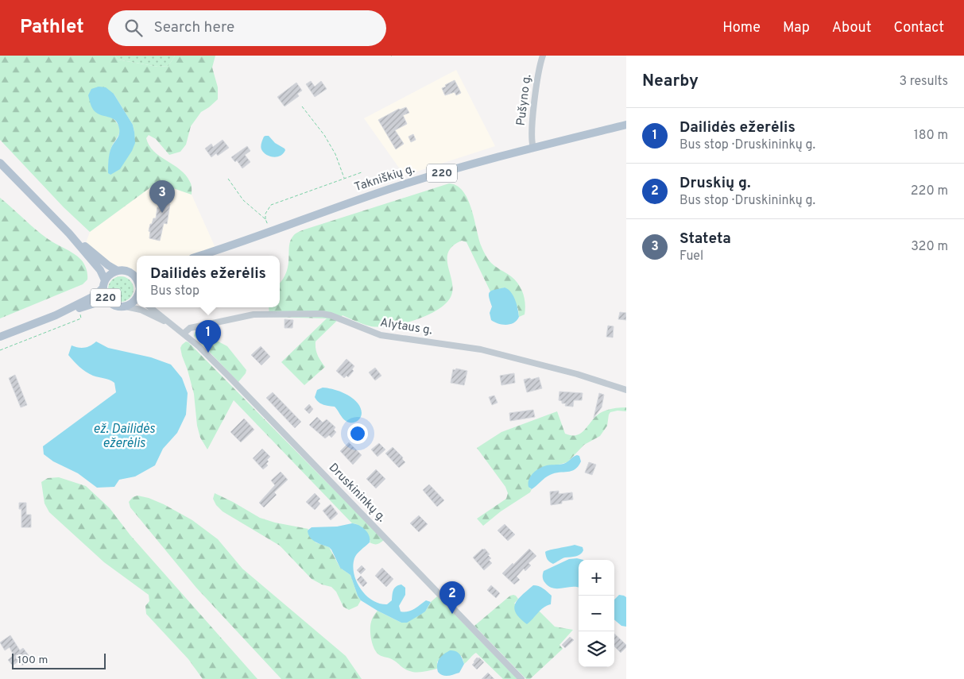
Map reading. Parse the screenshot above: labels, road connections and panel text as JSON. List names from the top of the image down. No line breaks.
{"streets":{"main road":["220","Takniškių g."],"street":["Pušyno g.","Alytaus g.","Druskininkų g."]},"crossings":[["Pušyno g.","Takniškių g."],["220","Takniškių g."],["Alytaus g.","Druskininkų g."]],"water":["ež. Dailidės ežerėlis"],"scale_bar":"100 m","page":{"header":"Pathlet","search":"Search here","nav":["Home","Map","About","Contact"],"heading":["Nearby","3 results"],"list":[{"mark":"1","name":"Dailidės ežerėlis","note":"Bus stop · Druskininkų g.","value":"180 m"},{"mark":"2","name":"Druskių g.","note":"Bus stop · Druskininkų g.","value":"220 m"},{"mark":"3","name":"Stateta","note":"Fuel","value":"320 m"}],"pins":["3","1","2"],"popup":["Dailidės ežerėlis","Bus stop"],"map_buttons":["+","−"],"scale":"100 m"}}
